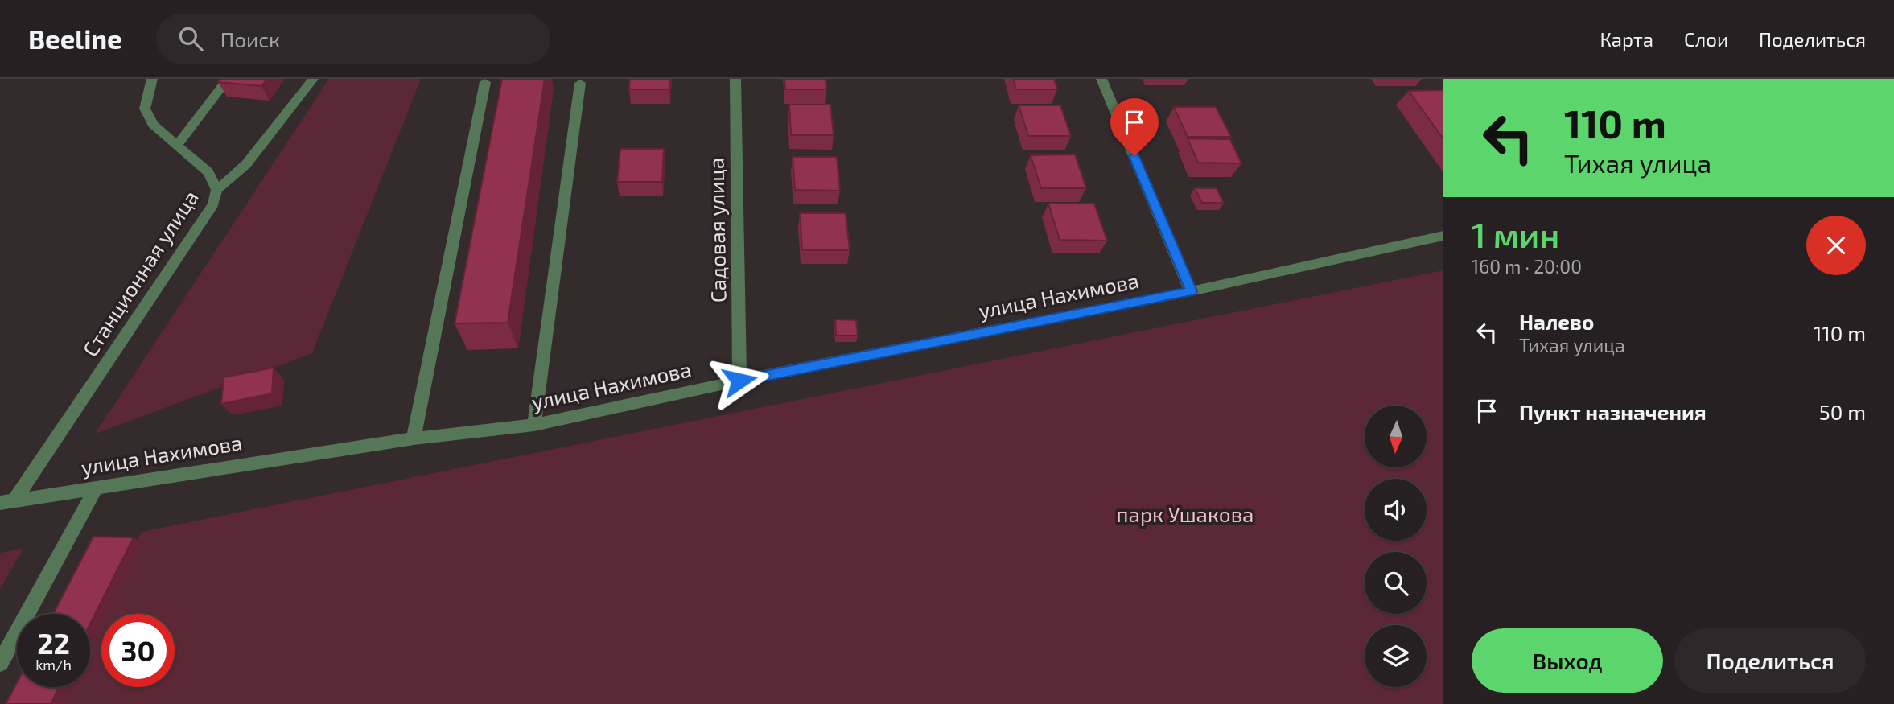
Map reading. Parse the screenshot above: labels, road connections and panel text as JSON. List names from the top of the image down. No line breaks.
{"streets":{"street":["Садовая улица","Станционная улица","улица Нахимова"]},"crossings":[["Садовая улица","улица Нахимова"],["Станционная улица","улица Нахимова"]],"parks":["парк Ушакова"],"north":"bottom","page":{"header":"Beeline","search":"Поиск","nav":["Карта","Слои","Поделиться"],"turn":["110 m","Тихая улица"],"heading":["1 мин","160 m · 20:00"],"list":[{"name":"Налево","note":"Тихая улица","value":"110 m"},{"name":"Пункт назначения","value":"50 m"}],"speed":"22 km/h","limit":"30","buttons":["Выход","Поделиться"]}}
